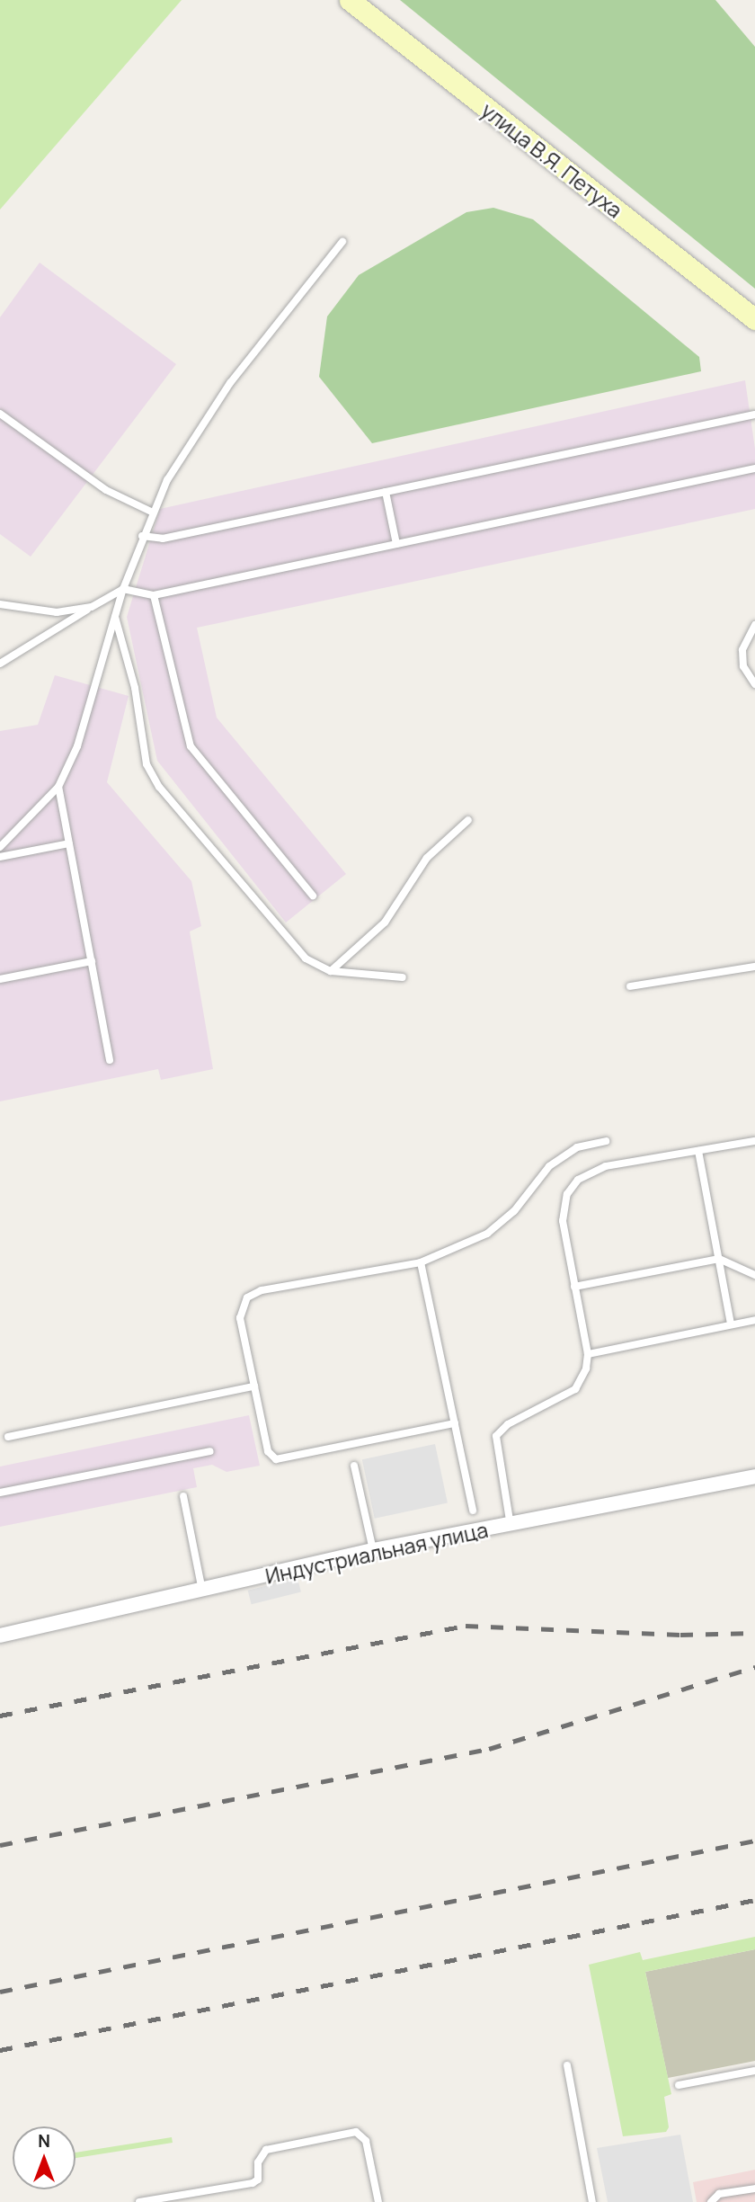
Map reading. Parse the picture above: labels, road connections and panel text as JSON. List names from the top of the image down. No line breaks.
{"streets":{"street":["улица В.Я. Петуха","Индустриальная улица"]},"north":"top"}
